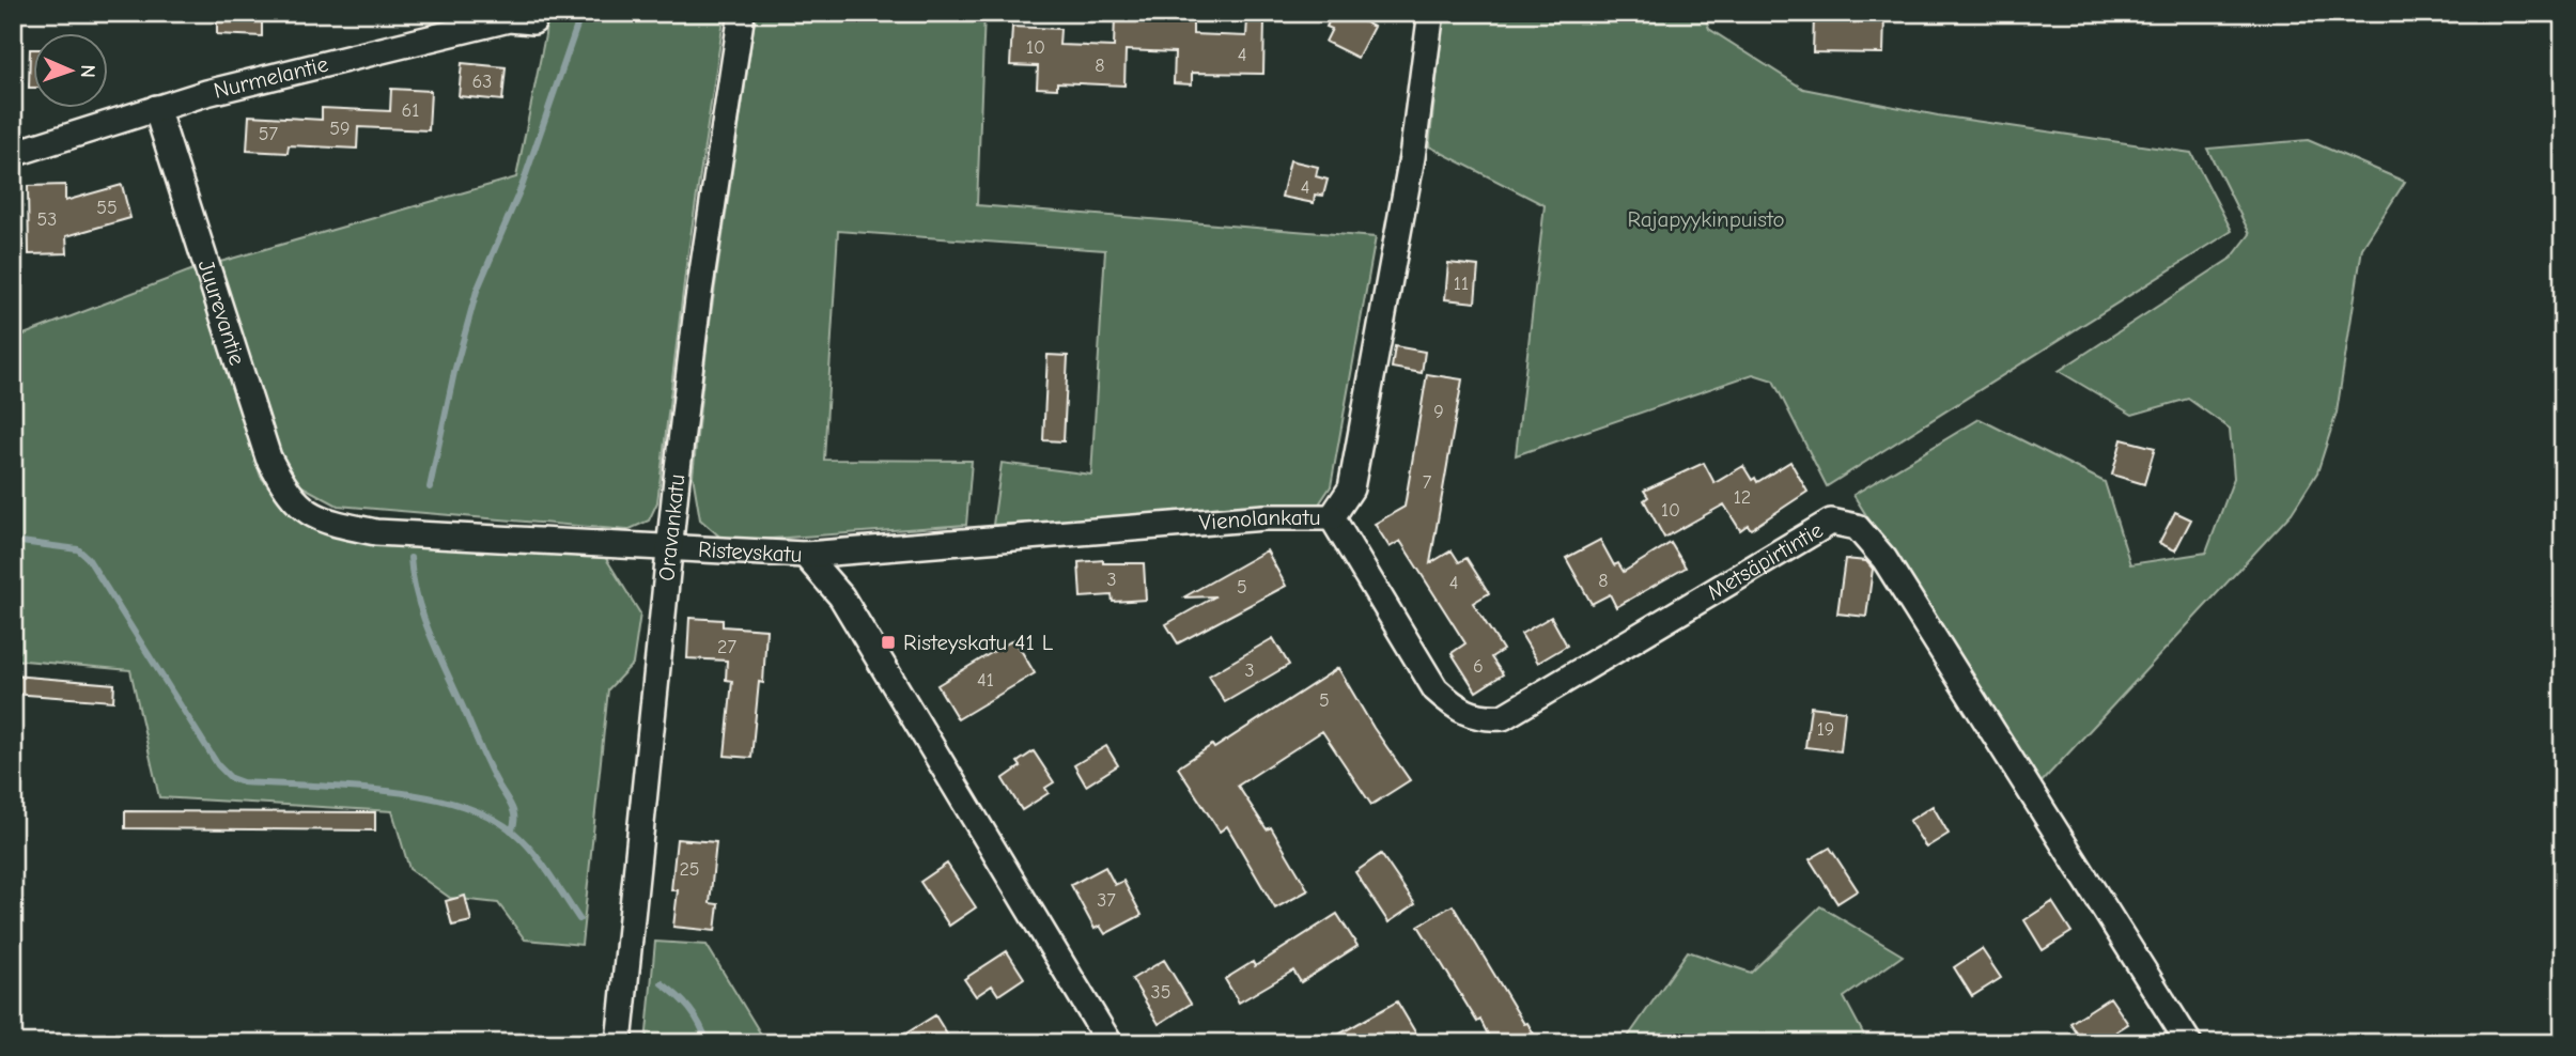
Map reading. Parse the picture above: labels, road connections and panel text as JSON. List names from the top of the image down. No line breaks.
{"streets":{"street":["Nurmelantie","Juurevantie","Vienolankatu","Oravankatu","Risteyskatu","Metsäpirtintie"]},"crossings":[["Nurmelantie","Juurevantie"],["Juurevantie","Risteyskatu"],["Vienolankatu","Risteyskatu"],["Vienolankatu","Metsäpirtintie"],["Oravankatu","Risteyskatu"]],"parks":["Rajapyykinpuisto"],"places":{"transit":["Risteyskatu 41 L"]},"house_numbers":["10","4","8","63","61","59","57","4","55","53","11","9","7","12","10","3","8","4","5","27","6","3","41","5","19","25","37","35"],"north":"right"}
